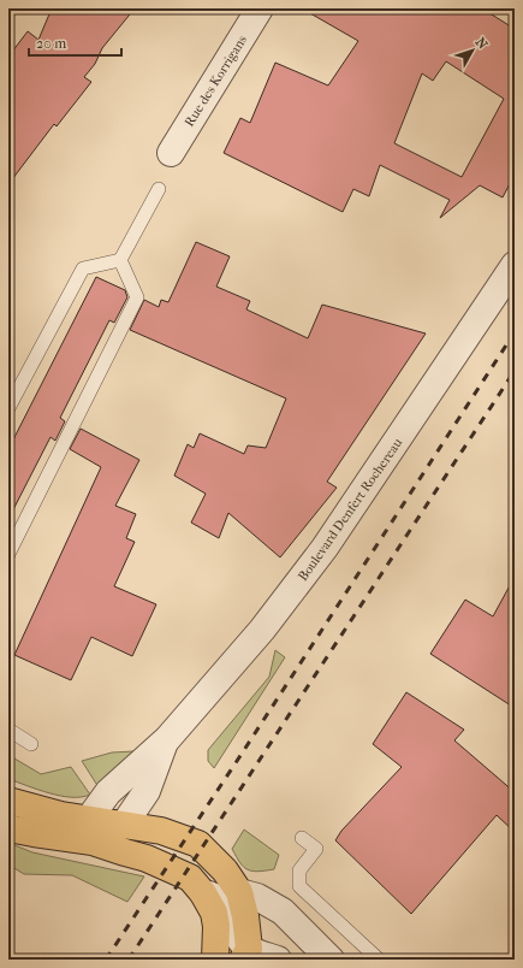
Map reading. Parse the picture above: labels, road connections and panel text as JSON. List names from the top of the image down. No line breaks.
{"streets":{"street":["Rue des Korrigans","Boulevard Denfert Rochereau"]},"scale_bar":"20 m","north":"top right"}
